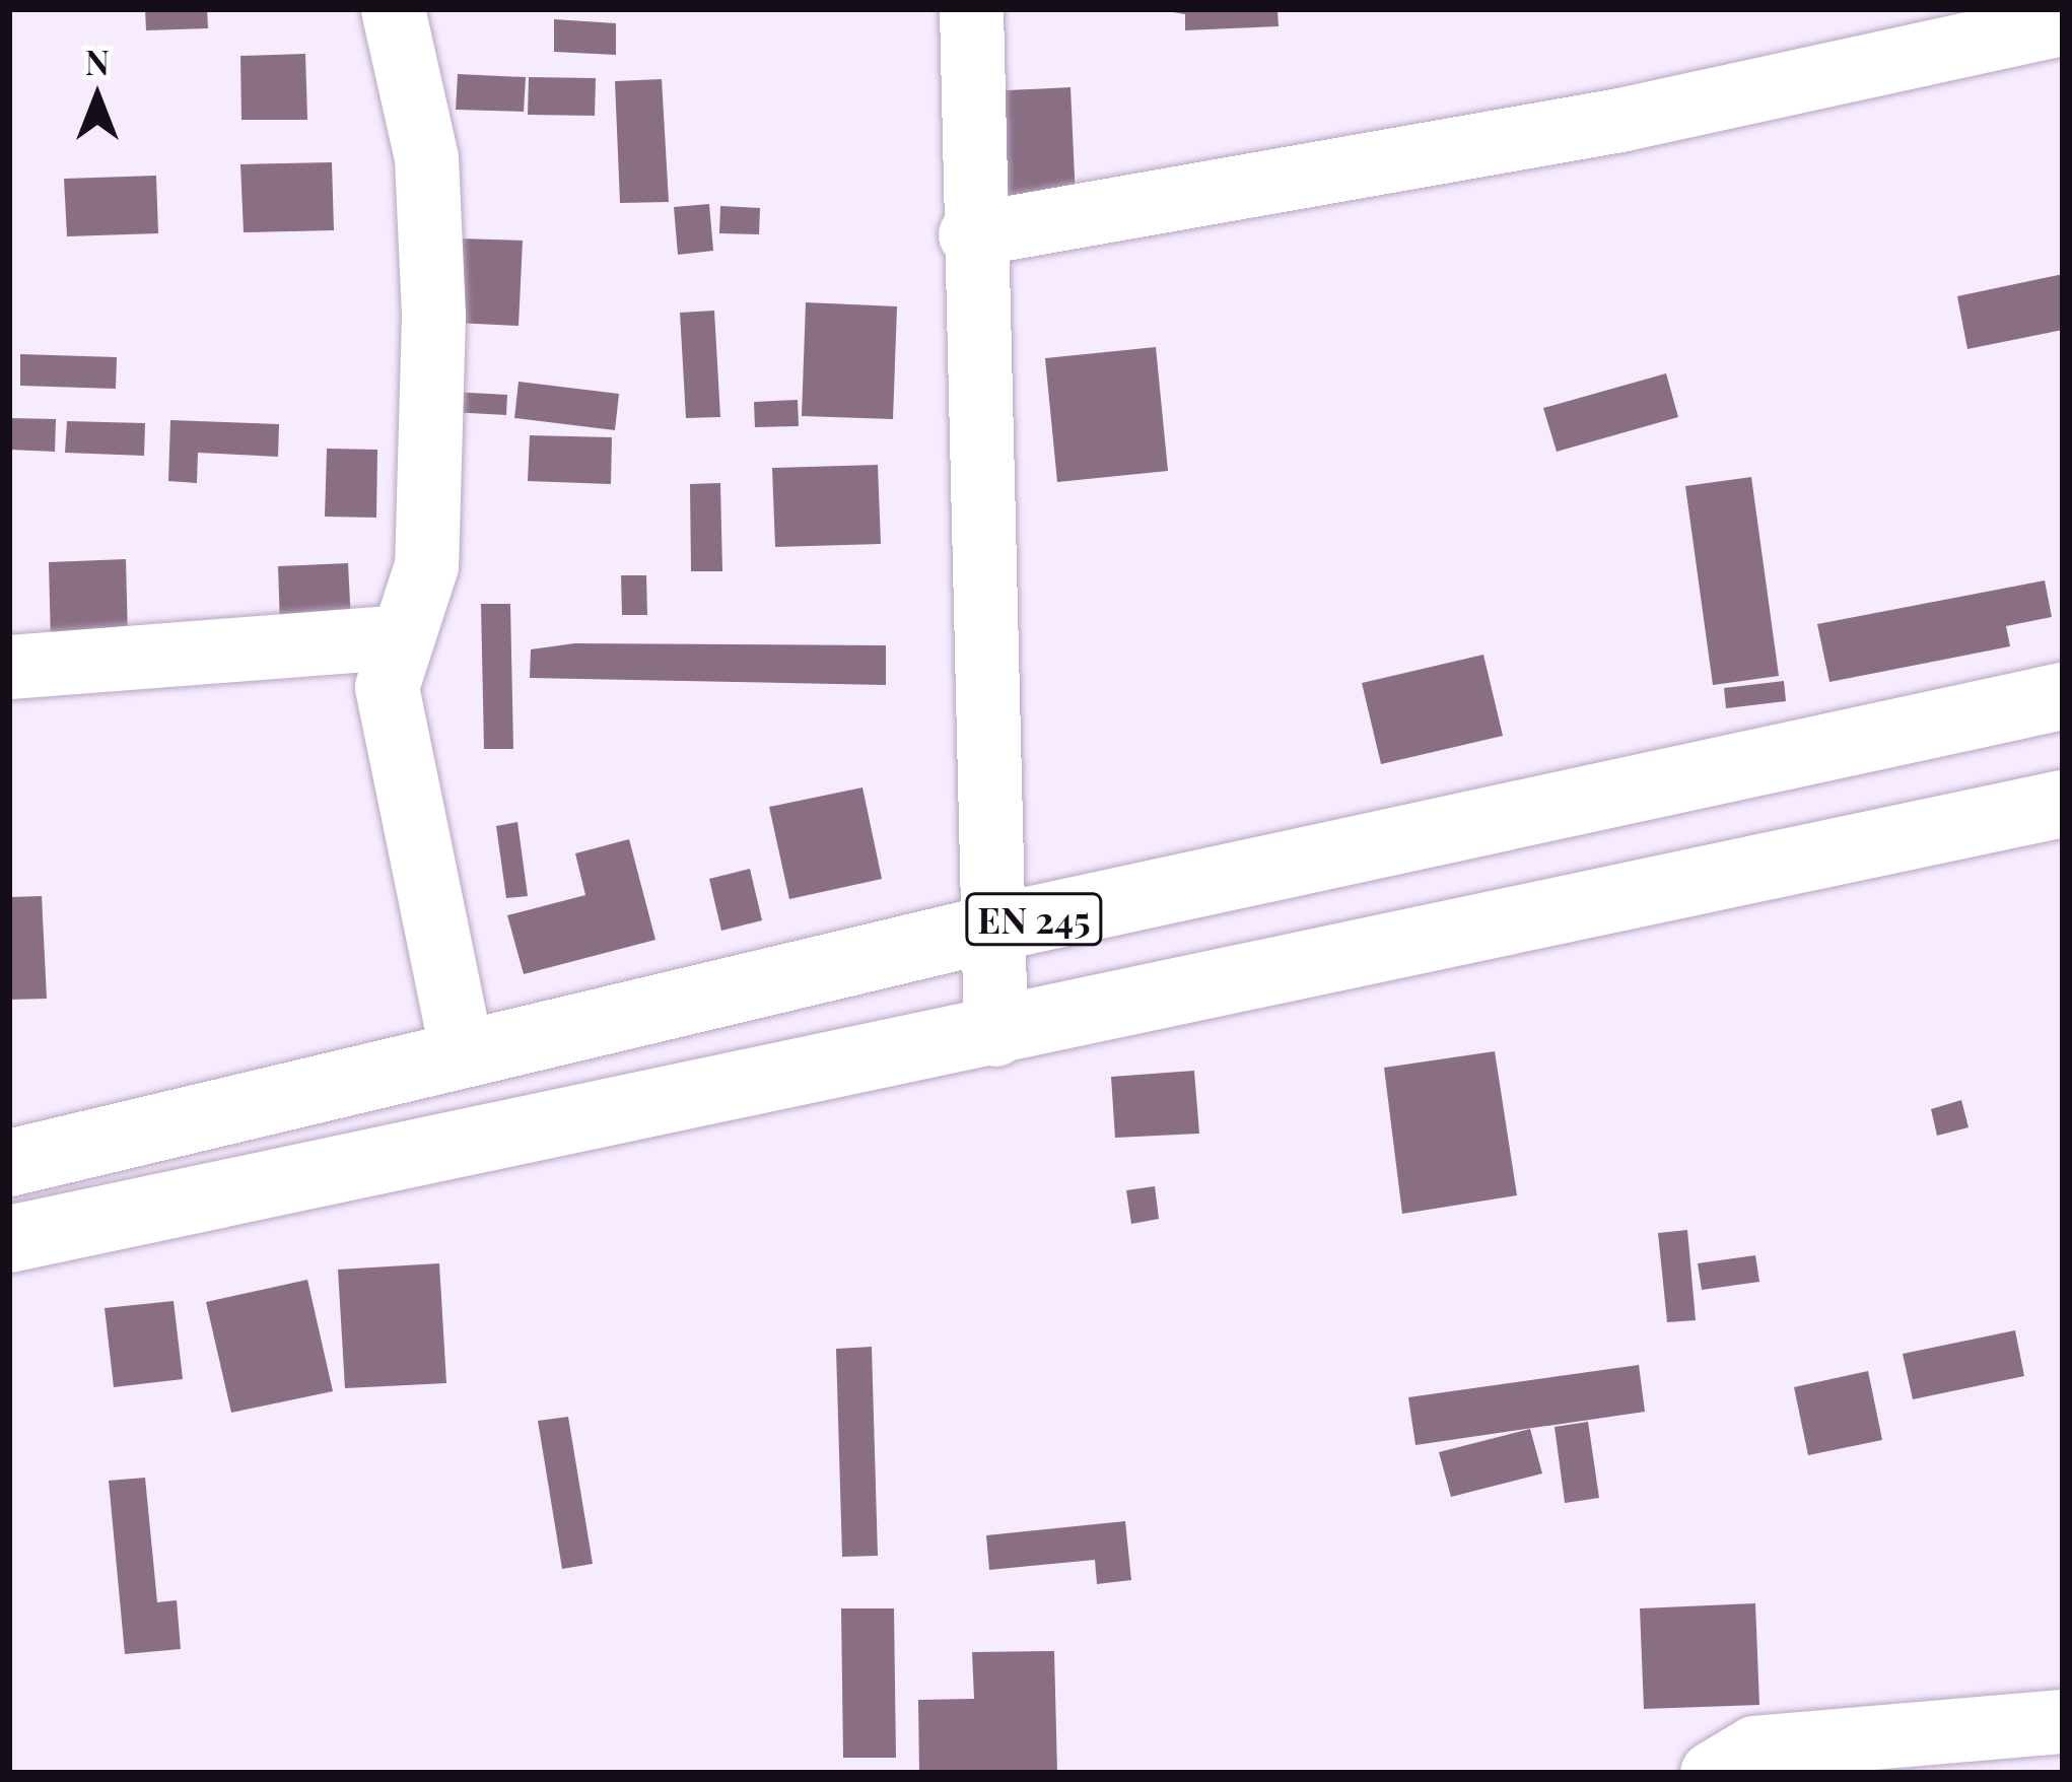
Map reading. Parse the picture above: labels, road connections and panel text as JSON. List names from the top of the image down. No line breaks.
{"streets":{"main road":["EN 245"]},"north":"top"}
